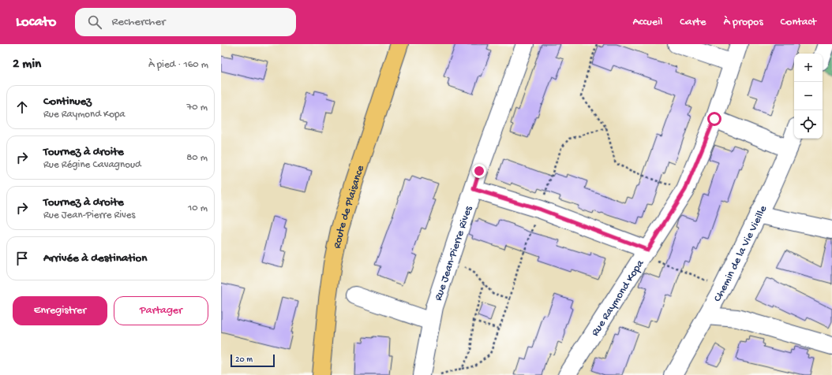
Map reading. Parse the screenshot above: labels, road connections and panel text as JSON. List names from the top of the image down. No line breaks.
{"streets":{"main road":["Route de Plaisance"],"street":["Rue Jean-Pierre Rives","Chemin de la Vie Vieille","Rue Raymond Kopa"]},"scale_bar":"20 m","page":{"header":"Locato","search":"Rechercher","nav":["Accueil","Carte","À propos","Contact"],"heading":["2 min","À pied · 160 m"],"map_buttons":["+","−"],"list":[["Continuez","Rue Raymond Kopa","70 m"],["Tournez à droite","Rue Régine Cavagnoud","80 m"],["Tournez à droite","Rue Jean-Pierre Rives","10 m"],"Arrivée à destination"],"buttons":["Enregistrer","Partager"],"scale":"20 m"}}
